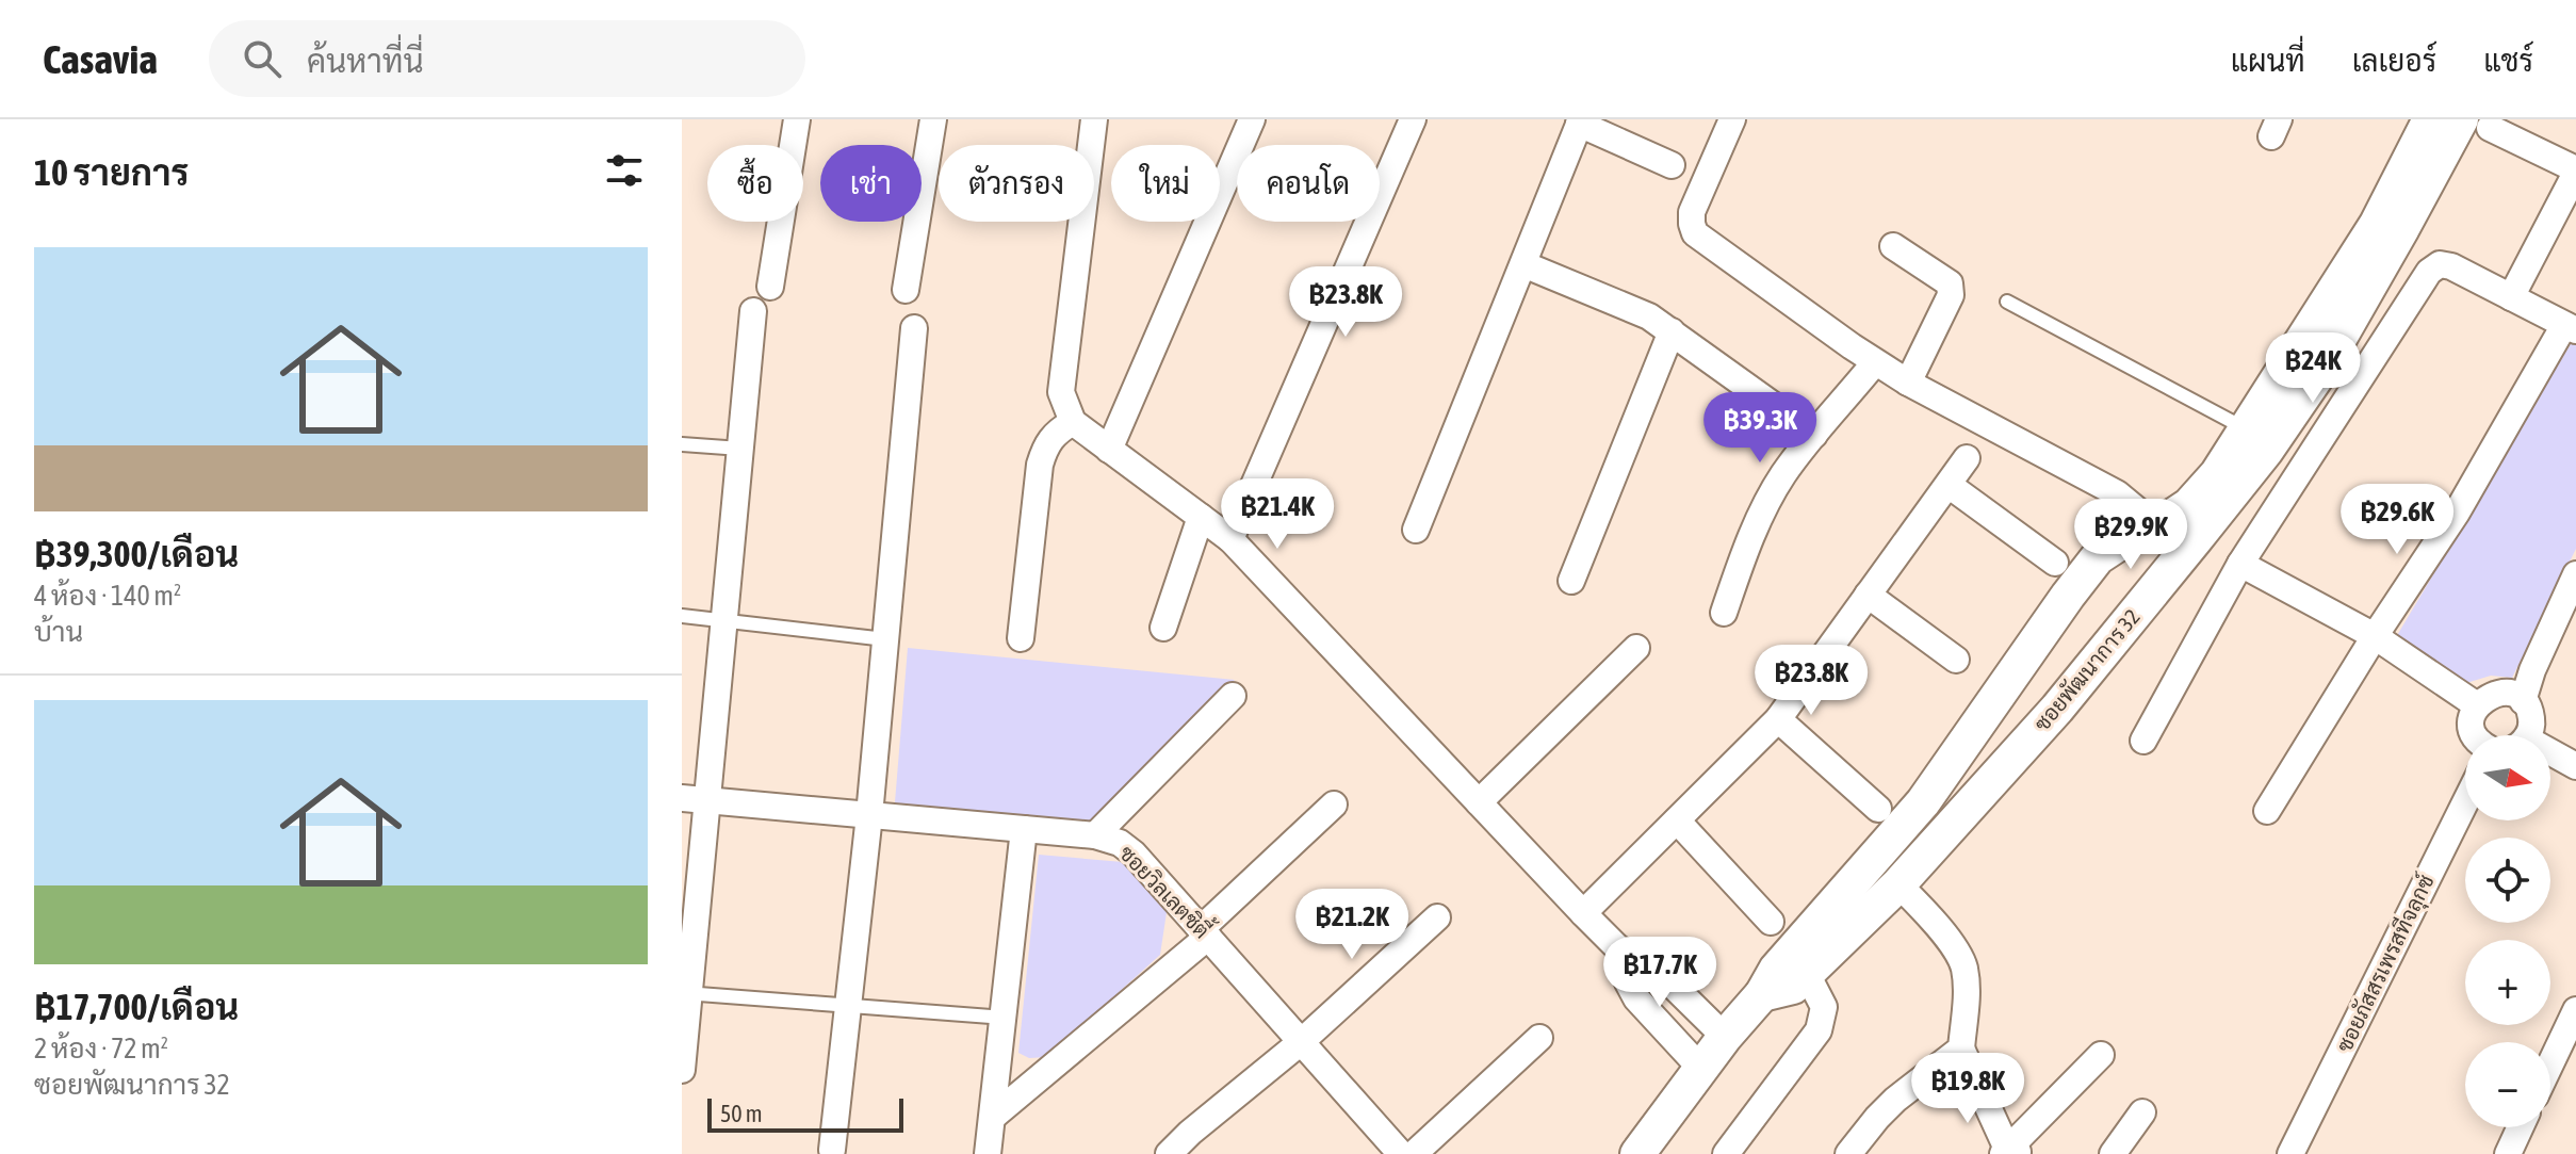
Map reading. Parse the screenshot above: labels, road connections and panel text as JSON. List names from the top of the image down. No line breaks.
{"streets":{"street":["ซอยพัฒนาการ 32","ซอยวิลเลตซิตี้","ซอยภัสสรเพรสทีจลุกซ์"]},"scale_bar":"50 m","north":"right","page":{"header":"Casavia","search":"ค้นหาที่นี่","nav":["แผนที่","เลเยอร์","แชร์"],"heading":"10 รายการ","chip":["ซื้อ","เช่า","ตัวกรอง","ใหม่","คอนโด"],"list":[{"name":"฿39,300/เดือน","note":"4 ห้อง · 140 m² · บ้าน"},{"name":"฿17,700/เดือน","note":"2 ห้อง · 72 m² · ซอยพัฒนาการ 32"}],"price":["฿23.8K","฿24K","฿39.3K","฿21.4K","฿29.6K","฿29.9K","฿23.8K","฿21.2K","฿17.7K","฿19.8K"],"map_buttons":["+","−"],"scale":"50 m"}}
